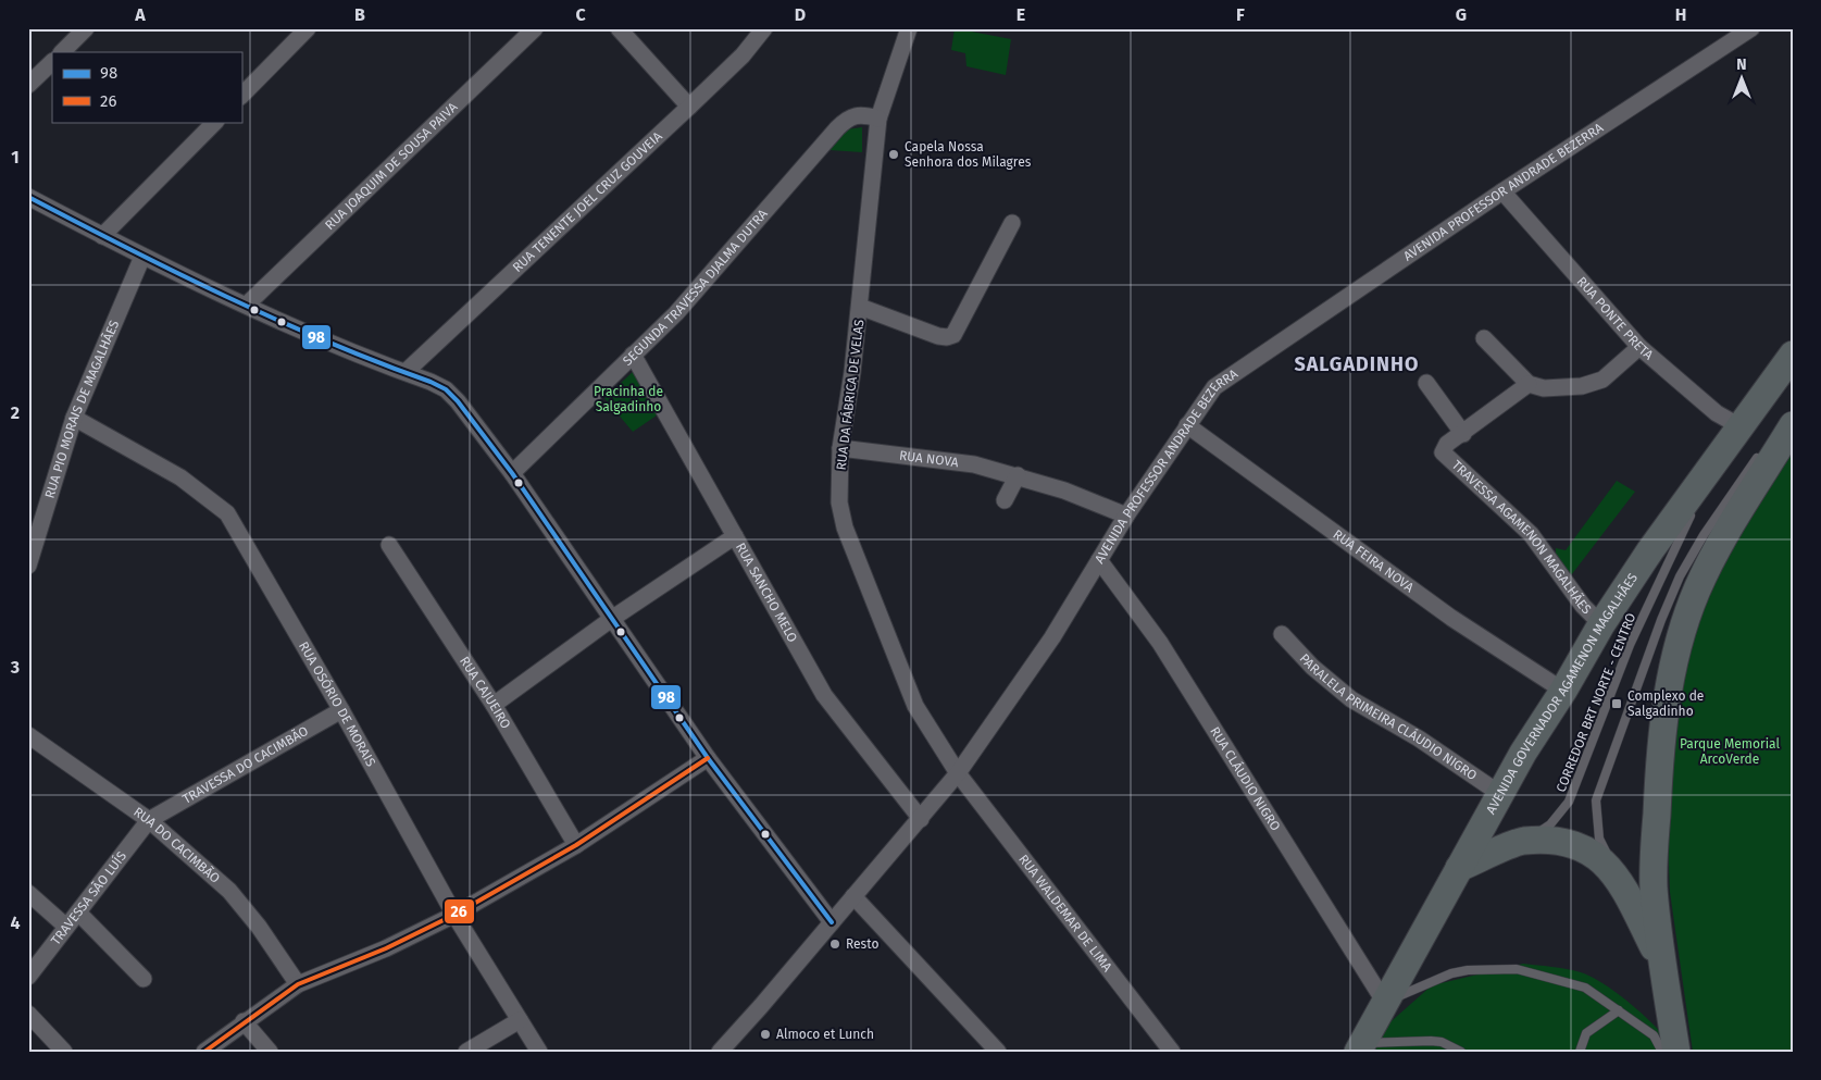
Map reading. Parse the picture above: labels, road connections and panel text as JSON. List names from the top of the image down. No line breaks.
{"streets":{"highway":["AVENIDA GOVERNADOR AGAMENON MAGALHÃES"],"street":["RUA JOAQUIM DE SOUSA PAIVA","AVENIDA PROFESSOR ANDRADE BEZERRA","RUA TENENTE JOEL CRUZ GOUVEIA","SEGUNDA TRAVESSA DJALMA DUTRA","RUA PONTE PRETA","RUA DA FÁBRICA DE VELAS","RUA PIO MORAIS DE MAGALHÃES","RUA NOVA","TRAVESSA AGAMENON MAGALHÃES","RUA FEIRA NOVA","RUA SANCHO MELO","RUA CAJUEIRO","RUA OSÓRIO DE MORAIS","PARALELA PRIMEIRA CLÁUDIO NIGRO","TRAVESSA DO CACIMBÃO","RUA CLÁUDIO NIGRO","RUA DO CACIMBÃO","TRAVESSA SÃO LUÍS","RUA WALDEMAR DE LIMA"],"lane":["CORREDOR BRT NORTE - CENTRO"]},"crossings":[["AVENIDA PROFESSOR ANDRADE BEZERRA","RUA PONTE PRETA"],["AVENIDA PROFESSOR ANDRADE BEZERRA","RUA DA FÁBRICA DE VELAS"],["AVENIDA PROFESSOR ANDRADE BEZERRA","RUA NOVA"],["AVENIDA PROFESSOR ANDRADE BEZERRA","RUA FEIRA NOVA"],["AVENIDA PROFESSOR ANDRADE BEZERRA","RUA SANCHO MELO"],["AVENIDA PROFESSOR ANDRADE BEZERRA","RUA CLÁUDIO NIGRO"],["AVENIDA PROFESSOR ANDRADE BEZERRA","RUA WALDEMAR DE LIMA"],["SEGUNDA TRAVESSA DJALMA DUTRA","RUA DA FÁBRICA DE VELAS"],["SEGUNDA TRAVESSA DJALMA DUTRA","RUA SANCHO MELO"],["RUA PONTE PRETA","AVENIDA GOVERNADOR AGAMENON MAGALHÃES"],["RUA DA FÁBRICA DE VELAS","RUA NOVA"],["RUA DA FÁBRICA DE VELAS","RUA WALDEMAR DE LIMA"],["RUA PIO MORAIS DE MAGALHÃES","RUA OSÓRIO DE MORAIS"],["TRAVESSA AGAMENON MAGALHÃES","AVENIDA GOVERNADOR AGAMENON MAGALHÃES"],["RUA FEIRA NOVA","AVENIDA GOVERNADOR AGAMENON MAGALHÃES"],["AVENIDA GOVERNADOR AGAMENON MAGALHÃES","PARALELA PRIMEIRA CLÁUDIO NIGRO"],["AVENIDA GOVERNADOR AGAMENON MAGALHÃES","RUA CLÁUDIO NIGRO"],["RUA OSÓRIO DE MORAIS","TRAVESSA DO CACIMBÃO"],["TRAVESSA DO CACIMBÃO","RUA DO CACIMBÃO"],["TRAVESSA DO CACIMBÃO","TRAVESSA SÃO LUÍS"],["RUA DO CACIMBÃO","TRAVESSA SÃO LUÍS"]],"districts":["SALGADINHO"],"parks":["Pracinha de Salgadinho","Parque Memorial ArcoVerde"],"places":{"other":["Capela Nossa Senhora dos Milagres","Resto","Almoco et Lunch"],"transit":["Complexo de Salgadinho"]},"lines":["transit line 98","transit line 26"],"legend":["98","26"],"north":"top","grid":{"columns":["A","B","C","D","E","F","G","H"],"rows":["1","2","3","4"]}}
